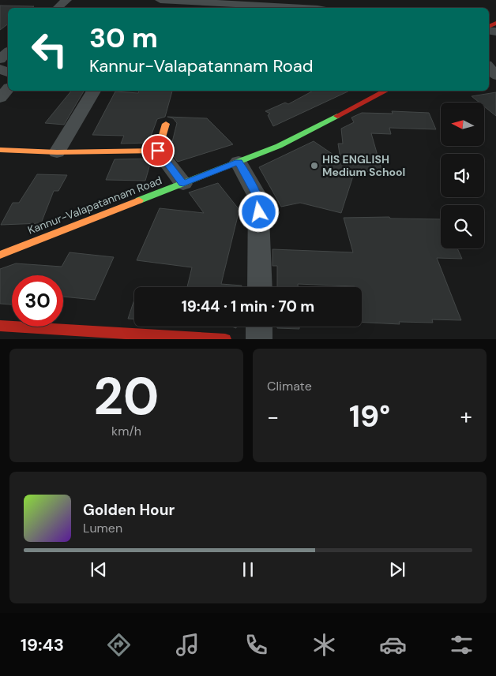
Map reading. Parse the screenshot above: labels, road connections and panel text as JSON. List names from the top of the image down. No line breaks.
{"streets":{"main road":["Kannur-Valapatannam Road"]},"places":["HIS ENGLISH Medium School"],"north":"left","page":{"turn":["30 m","Kannur-Valapatannam Road"],"limit":"30","trip":"19:44 · 1 min · 70 m","tile":[["20","km/h"],"Climate"],"heat":["−","19°","+"],"song":["Golden Hour","Lumen"],"tabs":"19:43"}}
